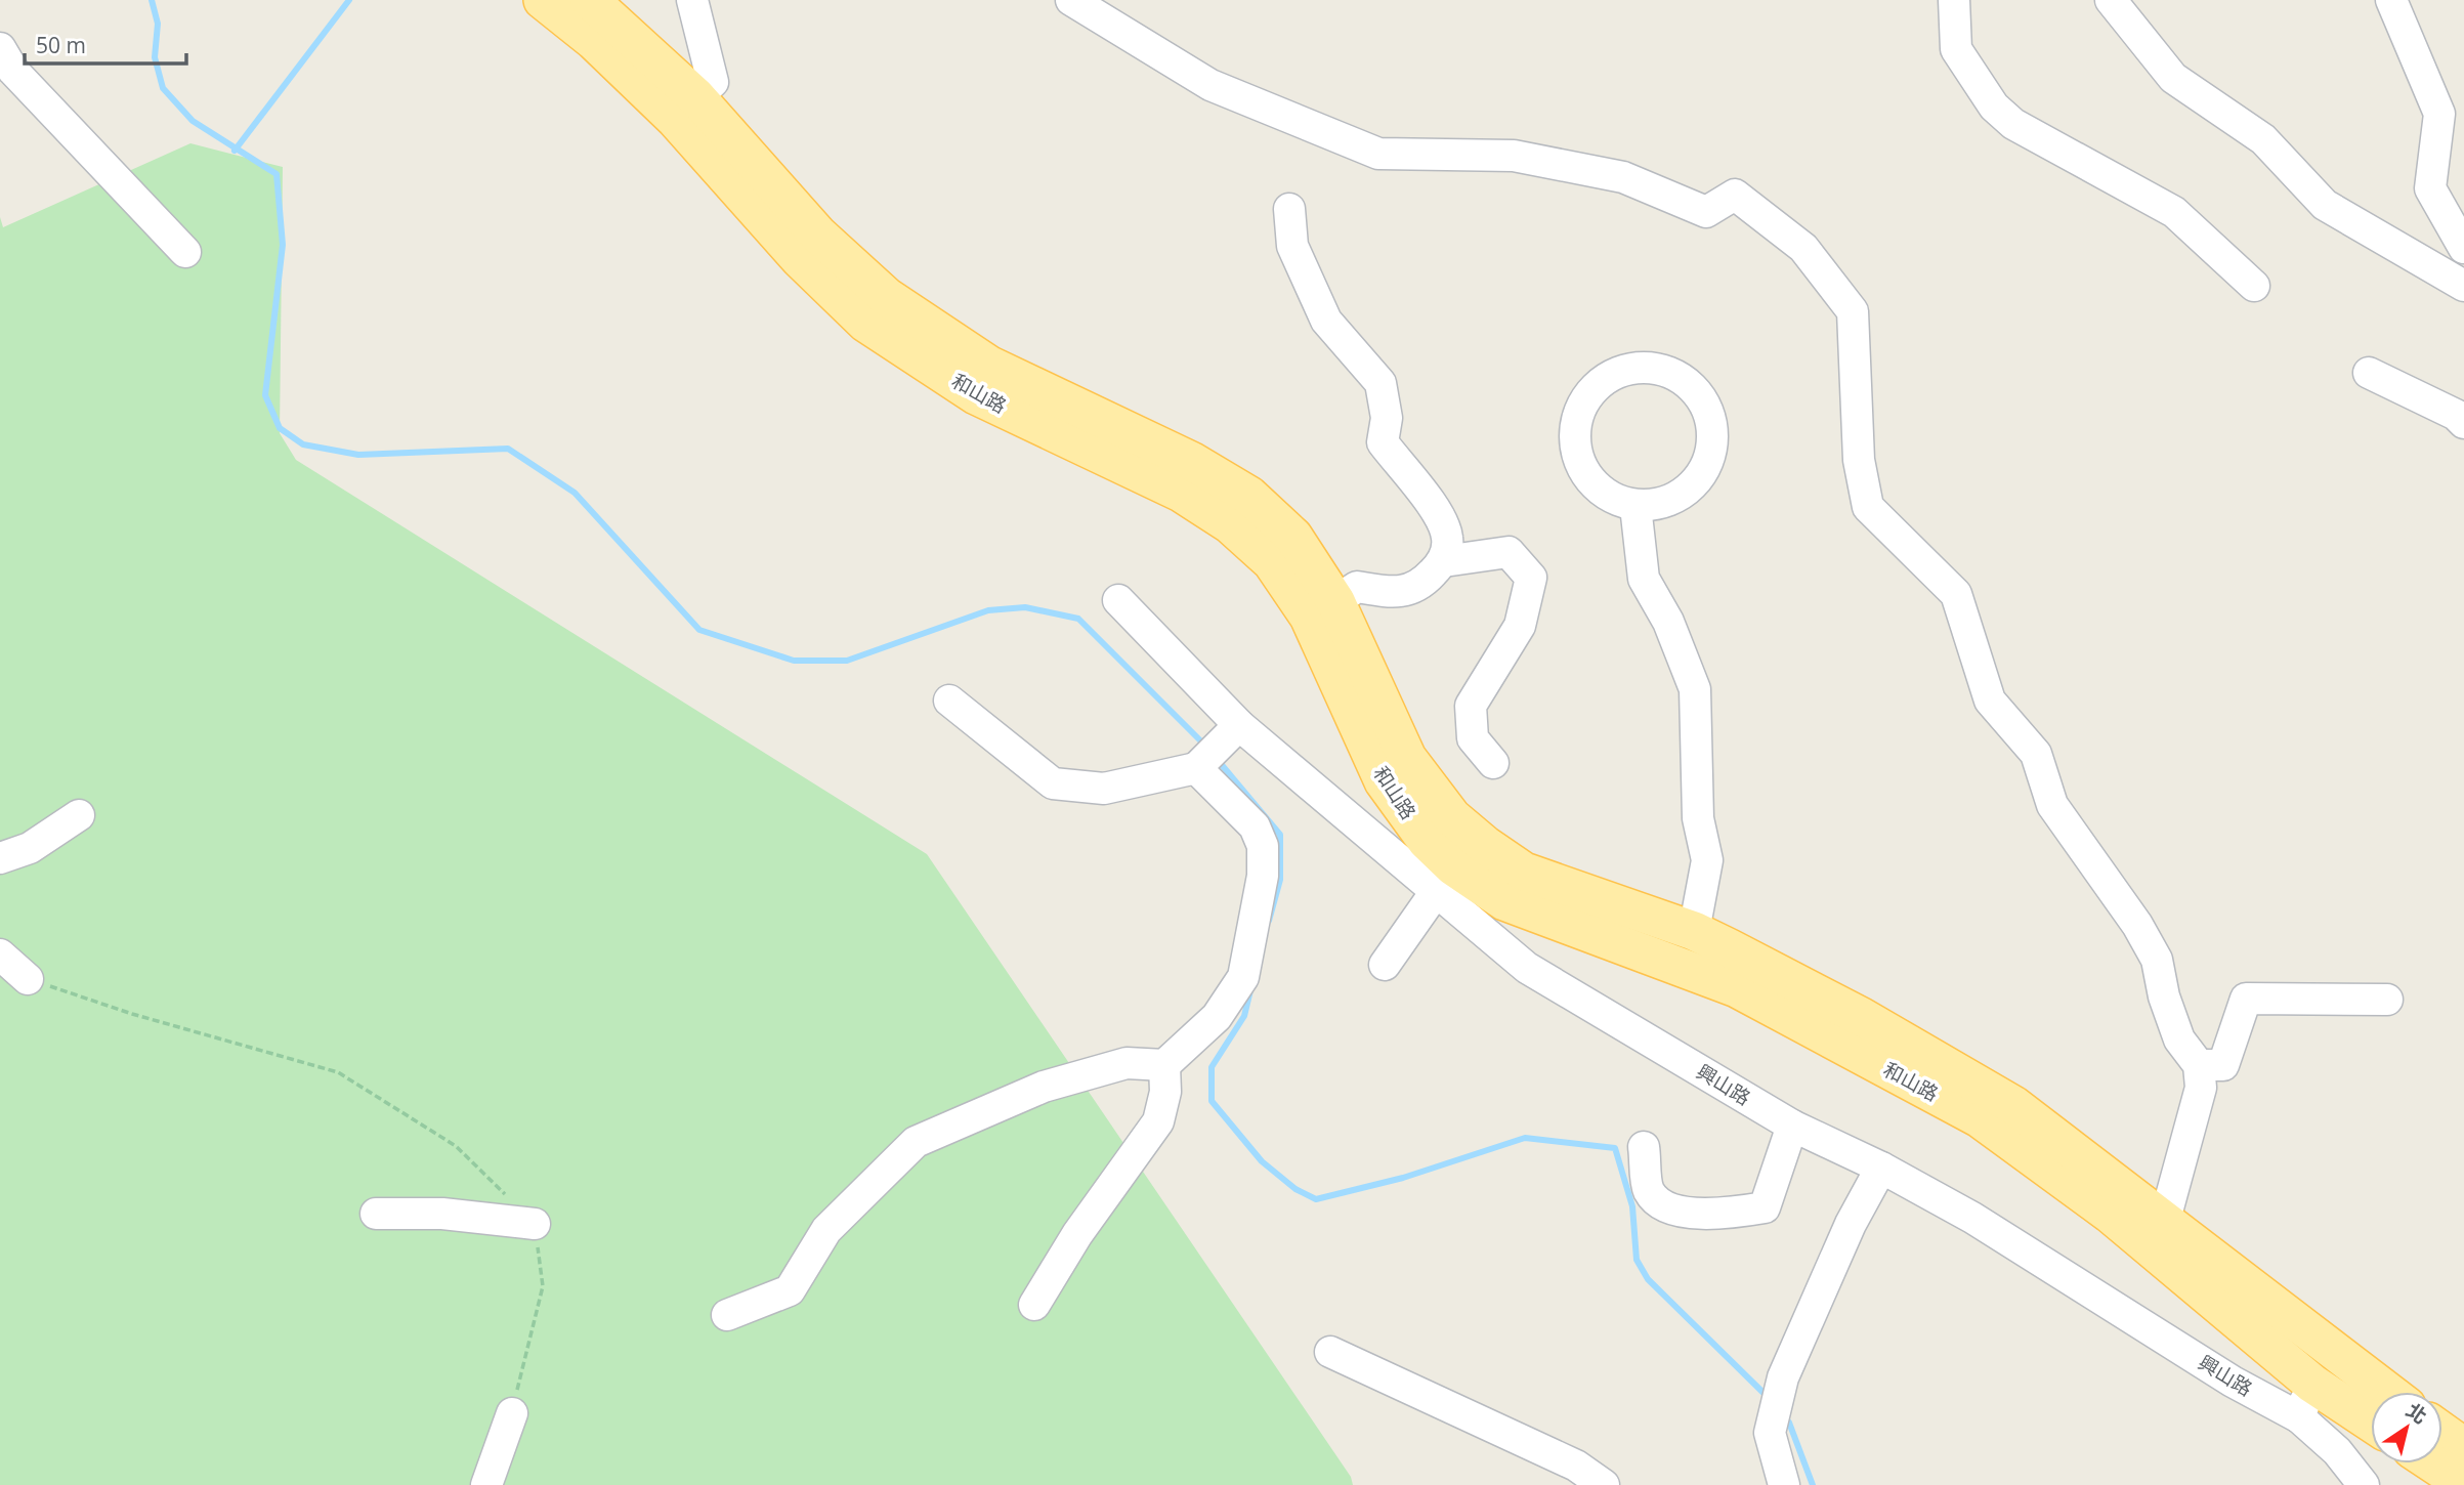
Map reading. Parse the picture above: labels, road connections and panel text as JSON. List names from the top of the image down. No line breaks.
{"streets":{"main road":["和山路"],"street":["興山路"]},"crossings":[["和山路","興山路"]],"scale_bar":"50 m","north":"top right"}
